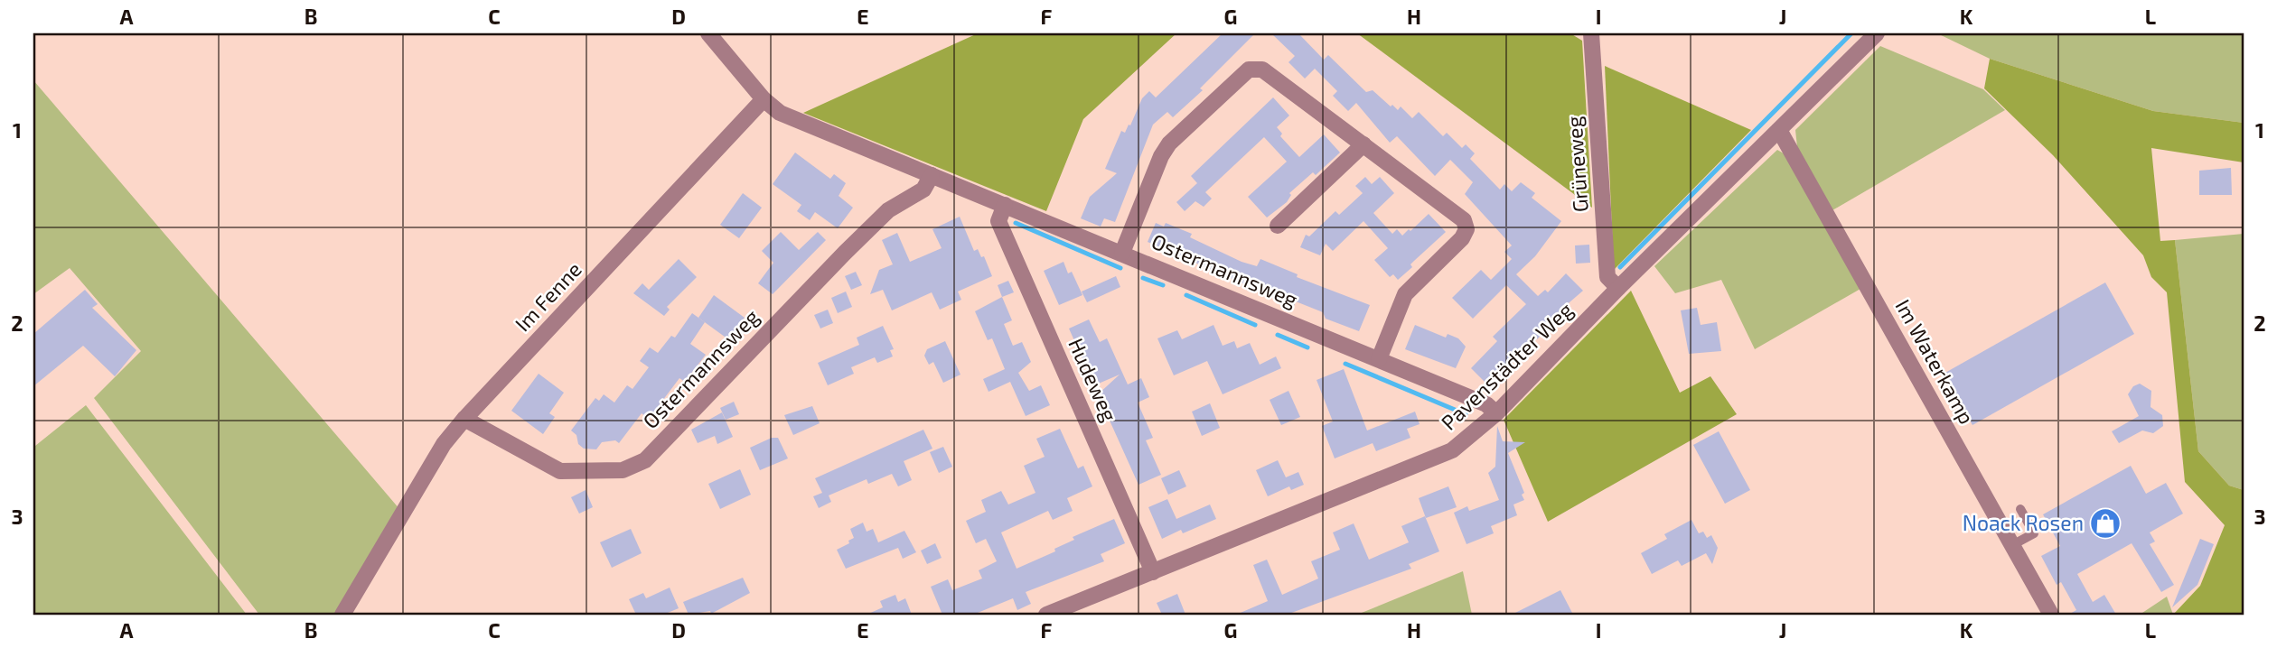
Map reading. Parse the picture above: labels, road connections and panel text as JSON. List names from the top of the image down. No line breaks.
{"streets":{"street":["Grüneweg","Ostermannsweg","Im Fenne","Im Waterkamp","Pavenstädter Weg","Hudeweg"]},"crossings":[["Grüneweg","Pavenstädter Weg"],["Ostermannsweg","Im Fenne"],["Ostermannsweg","Pavenstädter Weg"],["Ostermannsweg","Hudeweg"],["Im Waterkamp","Pavenstädter Weg"],["Pavenstädter Weg","Hudeweg"]],"places":{"shop":["Noack Rosen"]},"grid":{"columns":["A","B","C","D","E","F","G","H","I","J","K","L"],"rows":["1","2","3"]}}
